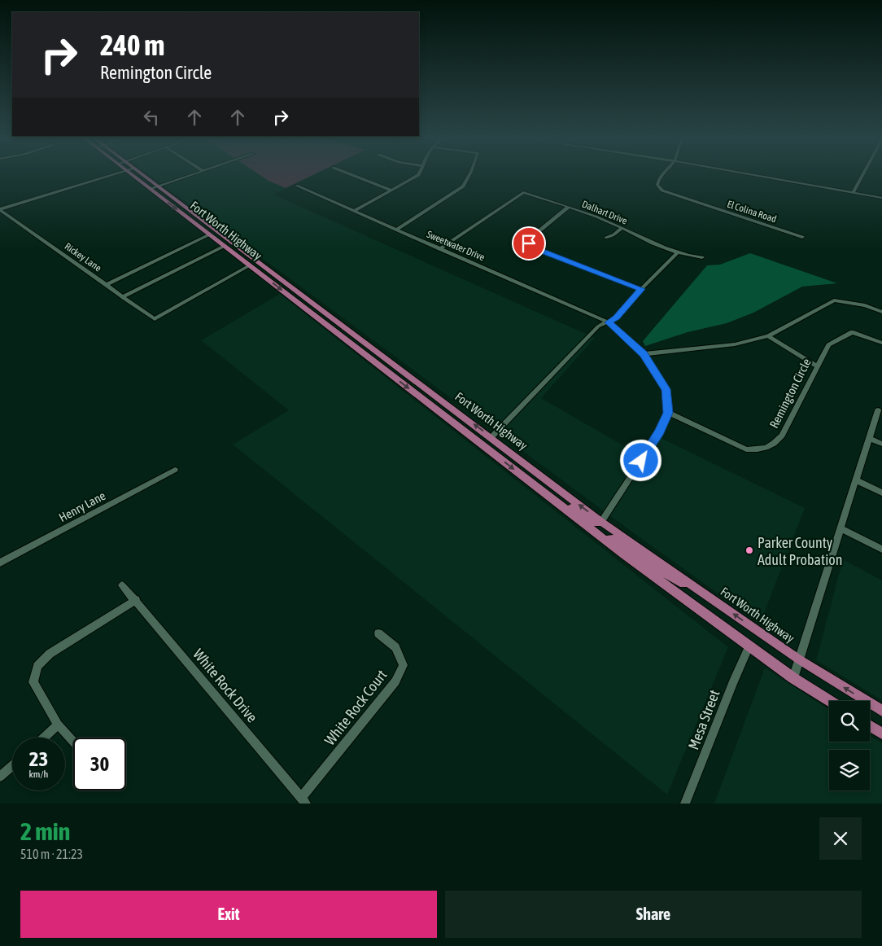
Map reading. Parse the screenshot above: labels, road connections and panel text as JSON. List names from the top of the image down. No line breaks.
{"streets":{"main road":["Fort Worth Highway"],"street":["El Colina Road","Dalhart Drive","Sweetwater Drive","Rickey Lane","Remington Circle","Henry Lane","White Rock Drive","White Rock Court","Mesa Street"]},"crossings":[["Dalhart Drive","Sweetwater Drive"],["Fort Worth Highway","Sweetwater Drive"],["Fort Worth Highway","Rickey Lane"],["Fort Worth Highway","Mesa Street"],["Sweetwater Drive","Remington Circle"],["White Rock Drive","White Rock Court"]],"places":["Parker County Adult Probation"],"page":{"turn":["240 m","Remington Circle"],"speed":"23 km/h","limit":"30","heading":["2 min","510 m · 21:23"],"buttons":["Exit","Share"]}}
